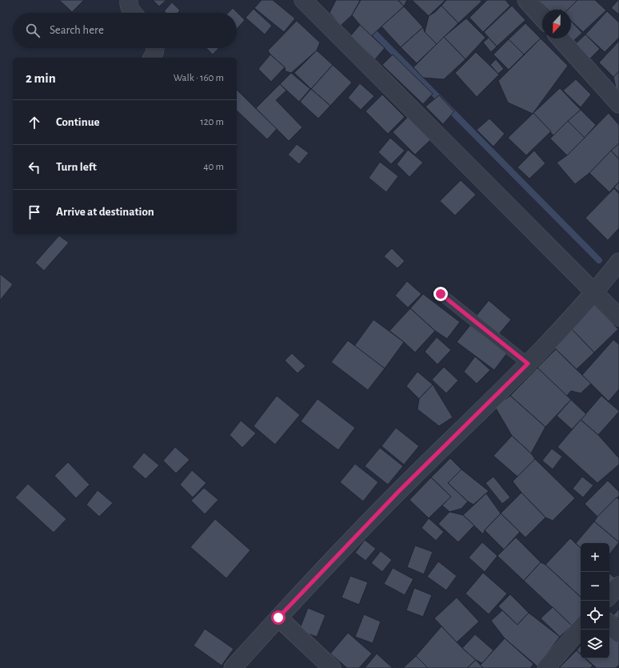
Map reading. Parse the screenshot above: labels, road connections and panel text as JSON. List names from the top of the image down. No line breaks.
{"north":"bottom","page":{"search":"Search here","heading":["2 min","Walk · 160 m"],"list":[["Continue","120 m"],["Turn left","40 m"],"Arrive at destination"],"map_buttons":["+","−"]}}
